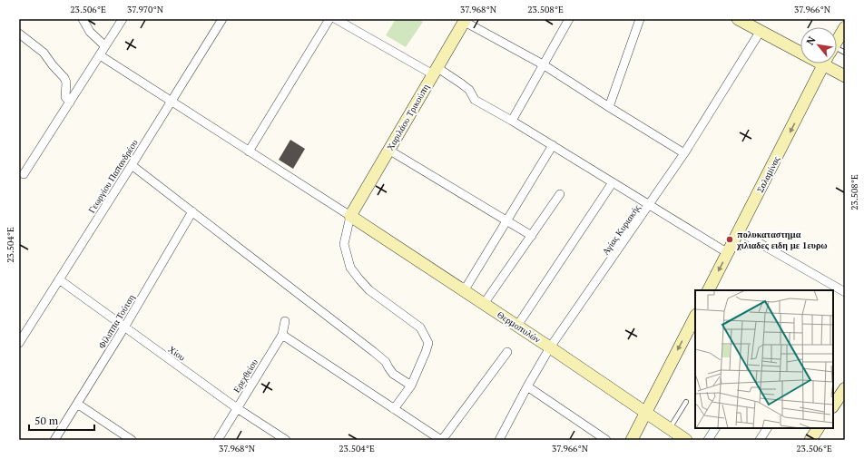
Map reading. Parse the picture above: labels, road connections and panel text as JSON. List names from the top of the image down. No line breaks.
{"streets":{"street":["Χαριλάου Τρικούπη","Σαλαμίνας","Γεωργίου Παπανδρέου","Αγίας Κυριακής","Φίλιππα Τούτση","Θερμοπυλών","Χίου","Ερεχθείου"]},"crossings":[["Χαριλάου Τρικούπη","Θερμοπυλών"],["Γεωργίου Παπανδρέου","Χίου"],["Αγίας Κυριακής","Θερμοπυλών"],["Φίλιππα Τούτση","Χίου"],["Χίου","Ερεχθείου"]],"one_way":["Σαλαμίνας"],"places":["πολυκαταστημα χιλιαδες ειδη με 1ευρω"],"scale_bar":"50 m","north":"top left","coordinates":["23.506°E","37.970°N","37.968°N","23.508°E","37.966°N","23.504°E"]}
